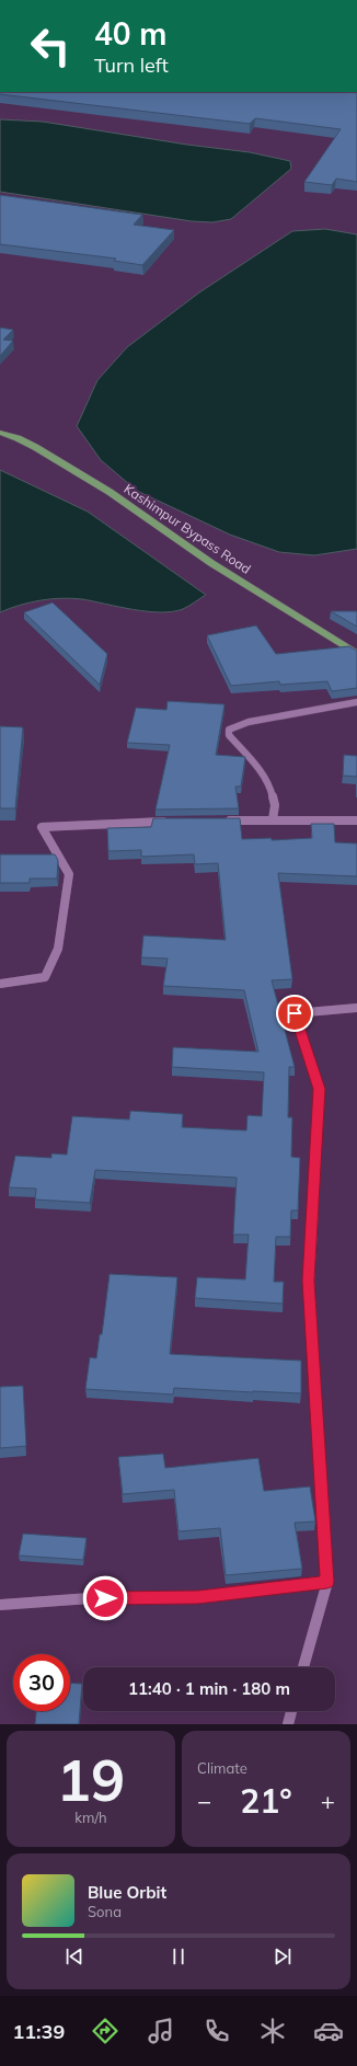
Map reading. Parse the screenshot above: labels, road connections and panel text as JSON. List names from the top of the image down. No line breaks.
{"streets":{"main road":["Kashimpur Bypass Road"]},"page":{"turn":["40 m","Turn left"],"limit":"30","trip":"11:40 · 1 min · 180 m","tile":[["19","km/h"],"Climate"],"heat":["−","21°","+"],"song":["Blue Orbit","Sona"],"tabs":"11:39"}}
